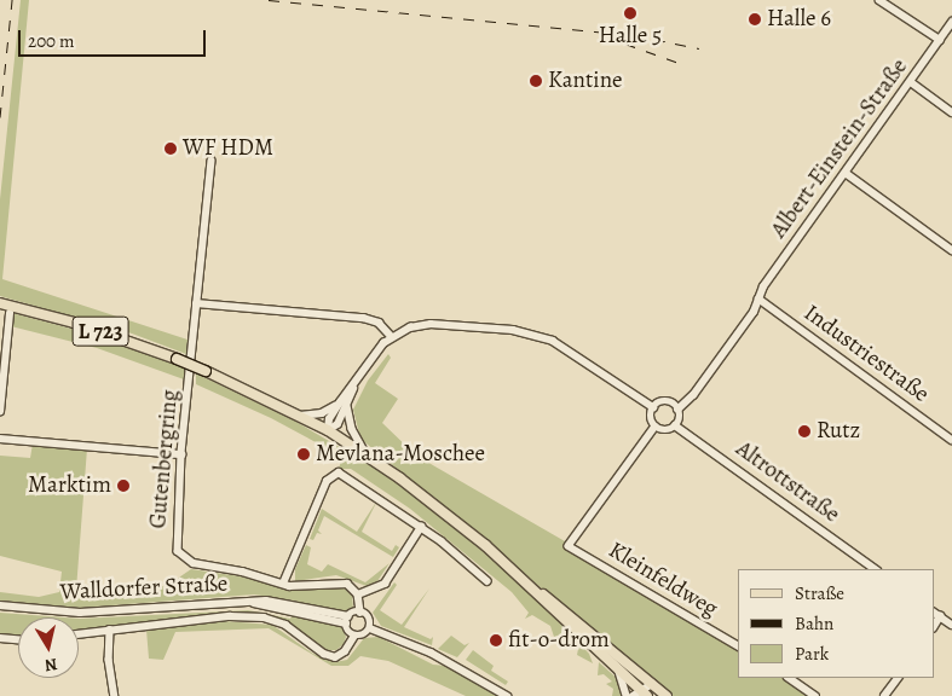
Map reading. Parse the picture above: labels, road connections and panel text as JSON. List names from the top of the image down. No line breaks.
{"streets":{"main road":["L 723"],"street":["Albert-Einstein-Straße","Industriestraße","Gutenbergring","Altrottstraße","Kleinfeldweg","Walldorfer Straße"]},"crossings":[["Albert-Einstein-Straße","Industriestraße"],["Albert-Einstein-Straße","Altrottstraße"],["Albert-Einstein-Straße","Kleinfeldweg"],["Altrottstraße","Kleinfeldweg"]],"places":["Halle 5","Halle 6","Kantine","WF HDM","Rutz","Mevlana-Moschee","Marktim","fit-o-drom"],"legend":["Straße","Bahn","Park"],"scale_bar":"200 m","north":"bottom"}
